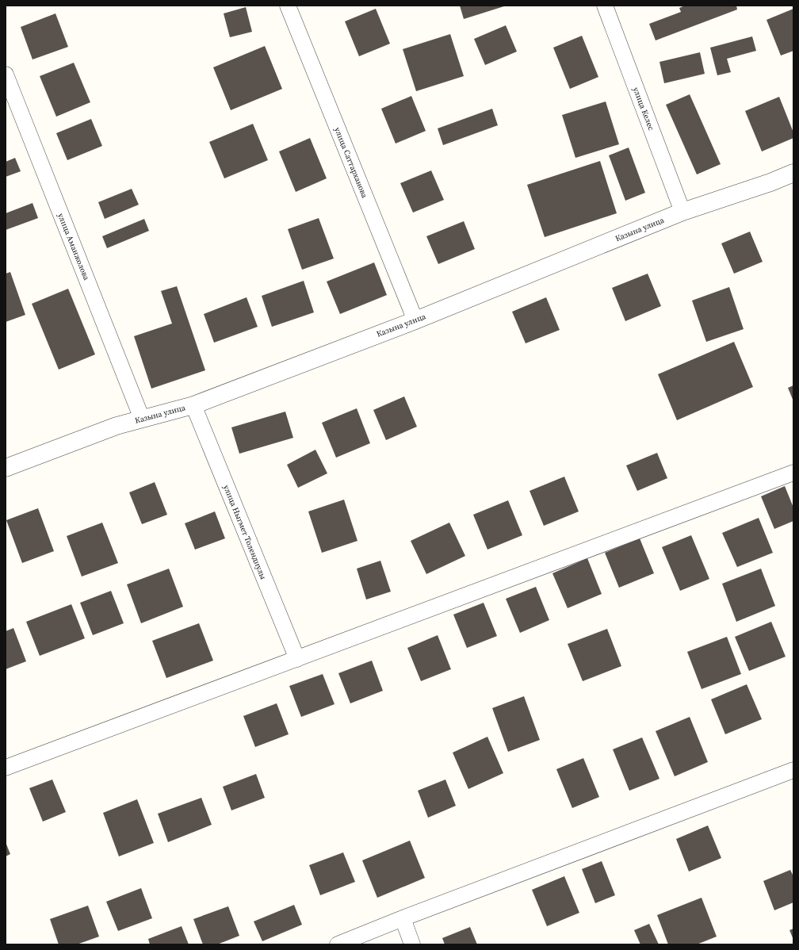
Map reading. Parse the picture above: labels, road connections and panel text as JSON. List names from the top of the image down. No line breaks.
{"streets":{"street":["улица Келес","улица Саттарханова","Казына улица","улица Аманжолова","улица Ныгмет Толендиулы"]},"crossings":[["улица Келес","Казына улица"],["улица Саттарханова","Казына улица"],["Казына улица","улица Аманжолова"],["Казына улица","улица Ныгмет Толендиулы"]]}
